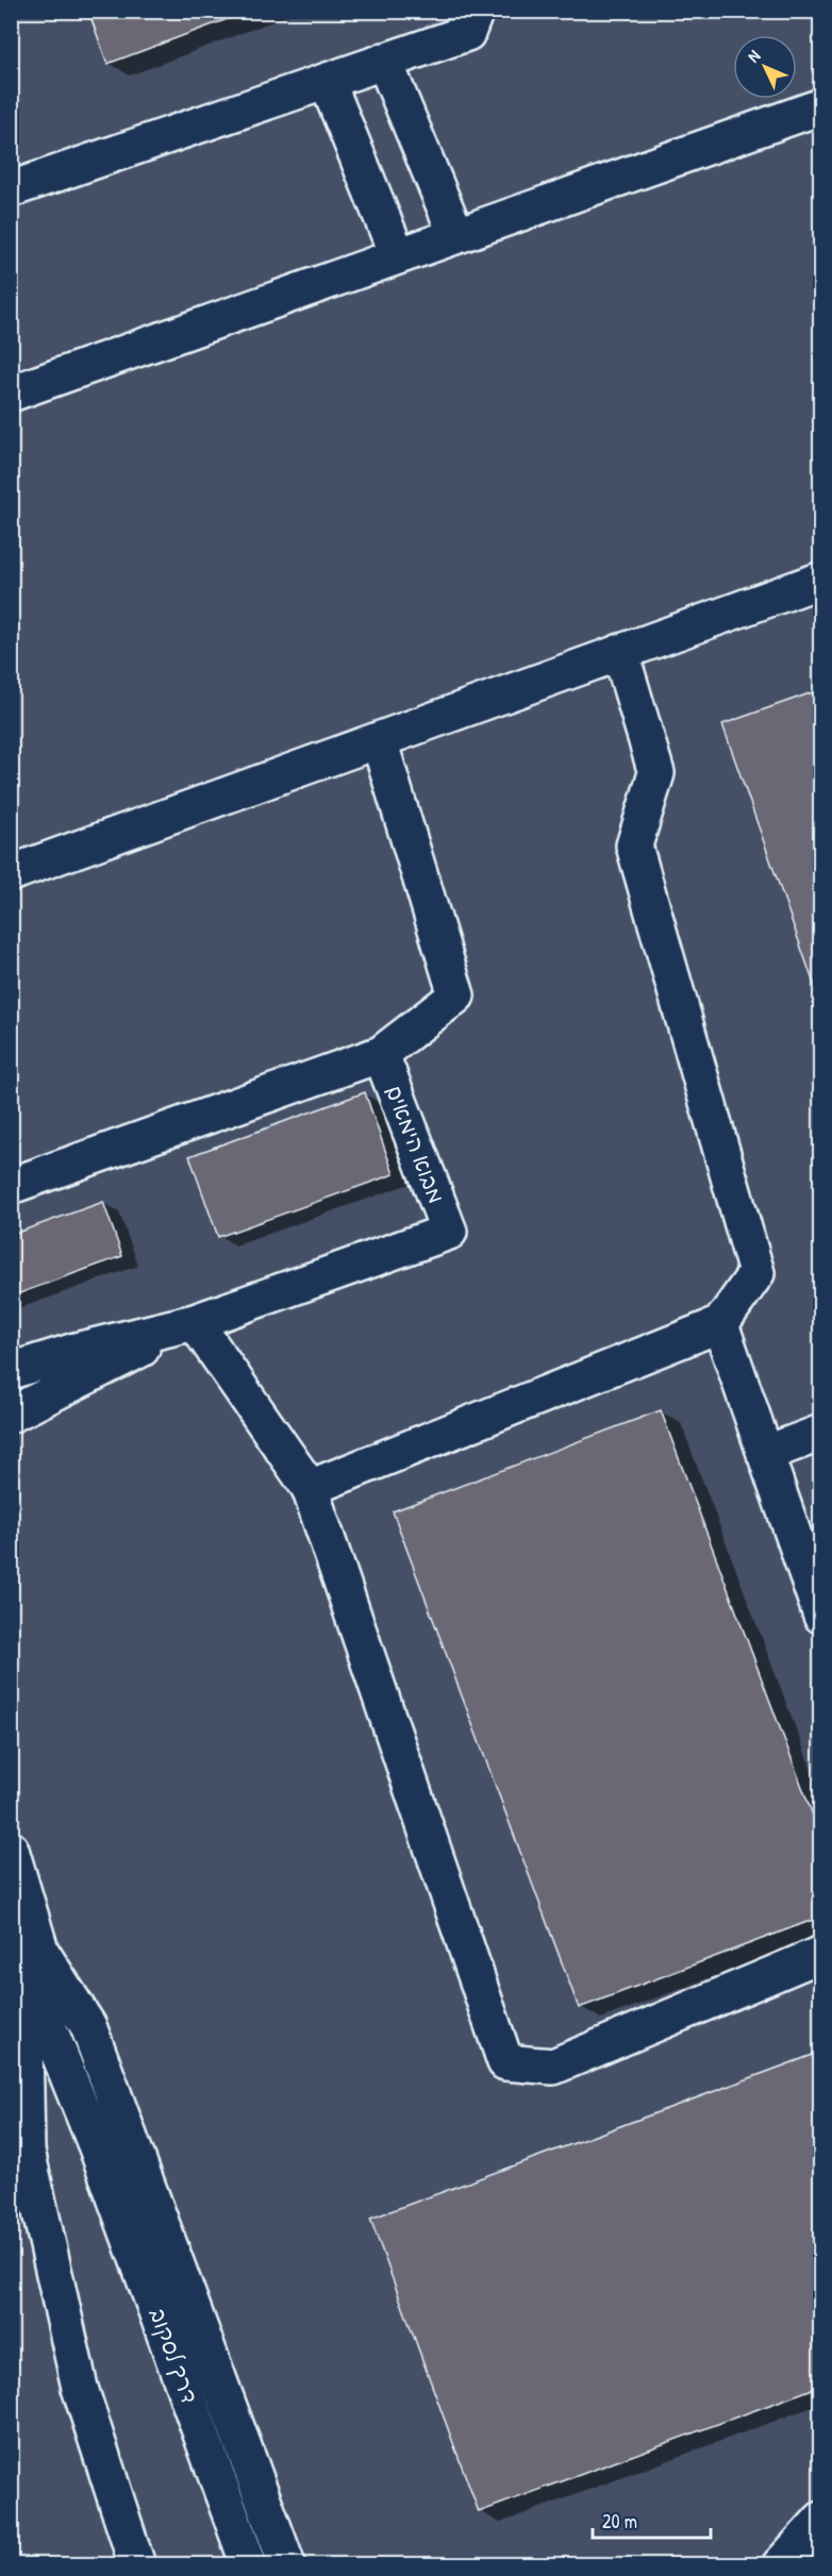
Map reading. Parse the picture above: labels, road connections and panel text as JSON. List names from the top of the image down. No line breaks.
{"streets":{"street":["מבוא הימאים","דרך לסקוב"]},"scale_bar":"20 m","north":"top left"}
